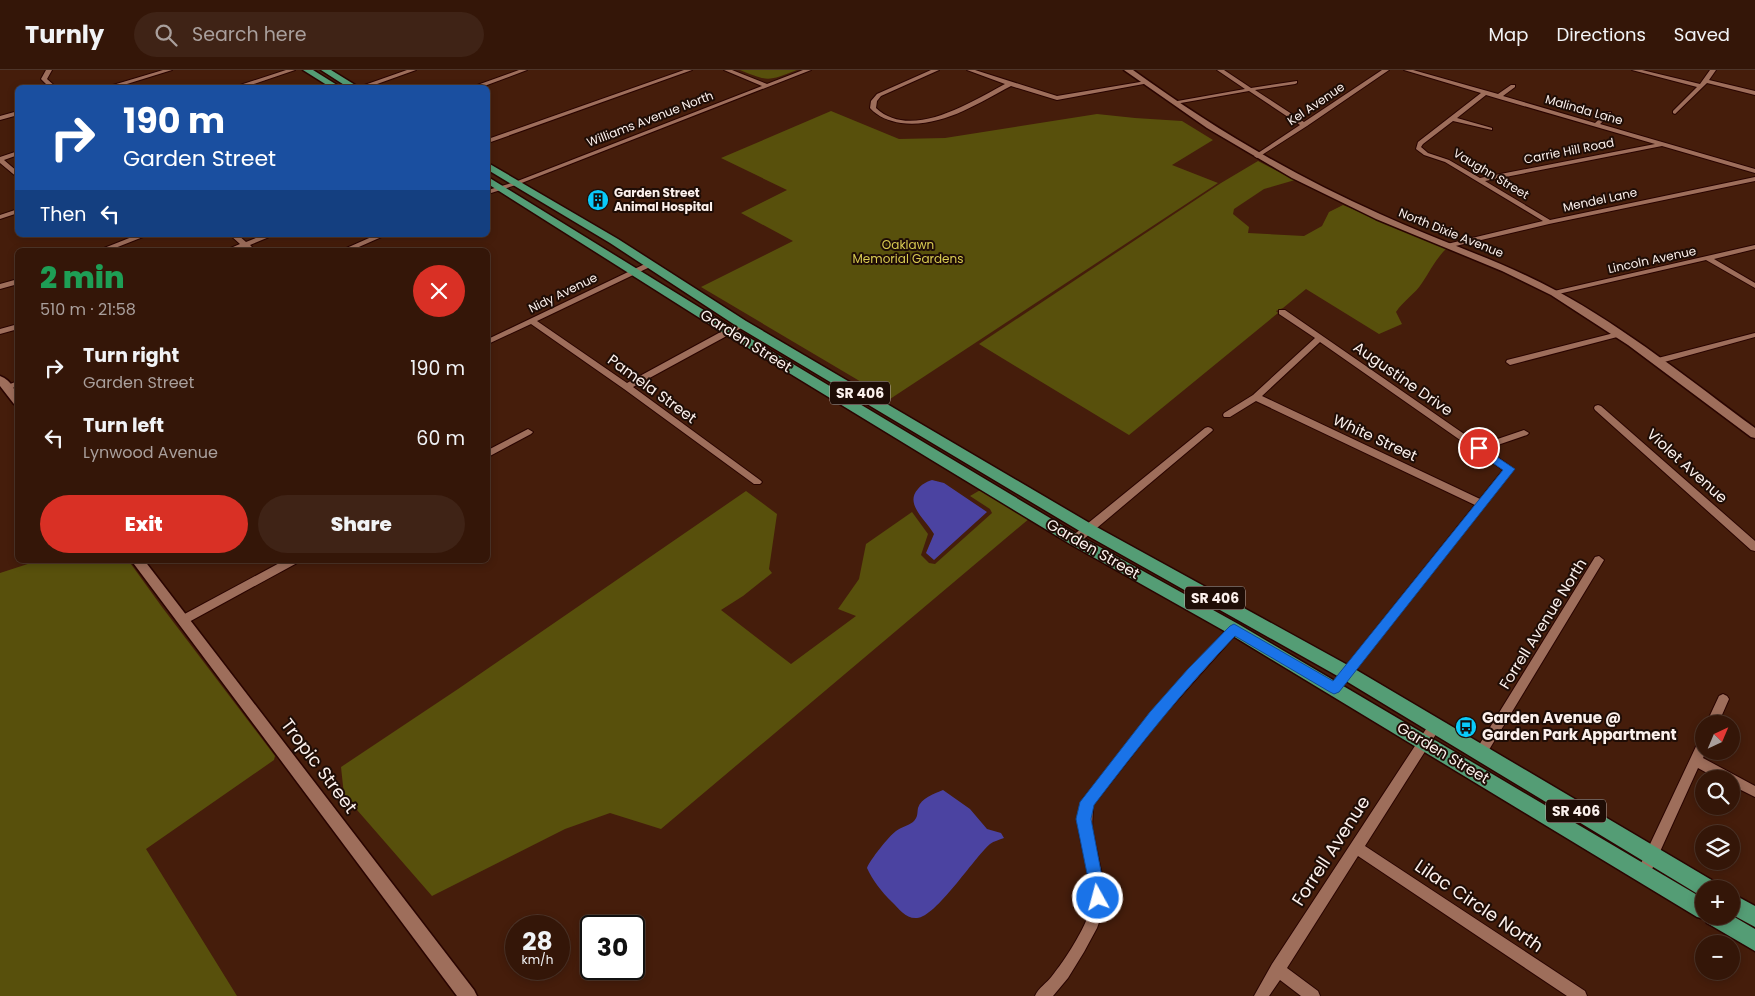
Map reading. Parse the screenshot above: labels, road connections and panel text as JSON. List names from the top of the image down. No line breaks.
{"streets":{"main road":["Garden Street","SR 406"],"street":["Kel Avenue","Malinda Lane","Williams Avenue North","Carrie Hill Road","Vaughn Street","Mendel Lane","North Dixie Avenue","Lincoln Avenue","Nidy Avenue","Augustine Drive","Pamela Street","White Street","Violet Avenue","Forrell Avenue North","Tropic Street","Forrell Avenue","Lilac Circle North"]},"crossings":[["Kel Avenue","North Dixie Avenue"],["Malinda Lane","Carrie Hill Road"],["Malinda Lane","Vaughn Street"],["Williams Avenue North","Garden Street"],["Carrie Hill Road","Vaughn Street"],["Vaughn Street","Mendel Lane"],["Mendel Lane","North Dixie Avenue"],["North Dixie Avenue","Lincoln Avenue"],["Nidy Avenue","Garden Street"],["Nidy Avenue","Pamela Street"],["Garden Street","Forrell Avenue North"],["Garden Street","Forrell Avenue"],["Augustine Drive","White Street"],["Forrell Avenue","Lilac Circle North"]],"parks":["Oaklawn Memorial Gardens"],"places":{"building":["Garden Street Animal Hospital"],"bus stop":["Garden Avenue @ Garden Park Appartment"]},"north":"top right","page":{"header":"Turnly","search":"Search here","nav":["Map","Directions","Saved"],"turn":["190 m","Garden Street"],"then":"Then","heading":["2 min","510 m · 21:58"],"list":[{"name":"Turn right","note":"Garden Street","value":"190 m"},{"name":"Turn left","note":"Lynwood Avenue","value":"60 m"}],"buttons":["Exit","Share"],"map_buttons":["+","−"],"speed":"28 km/h","limit":"30"}}
